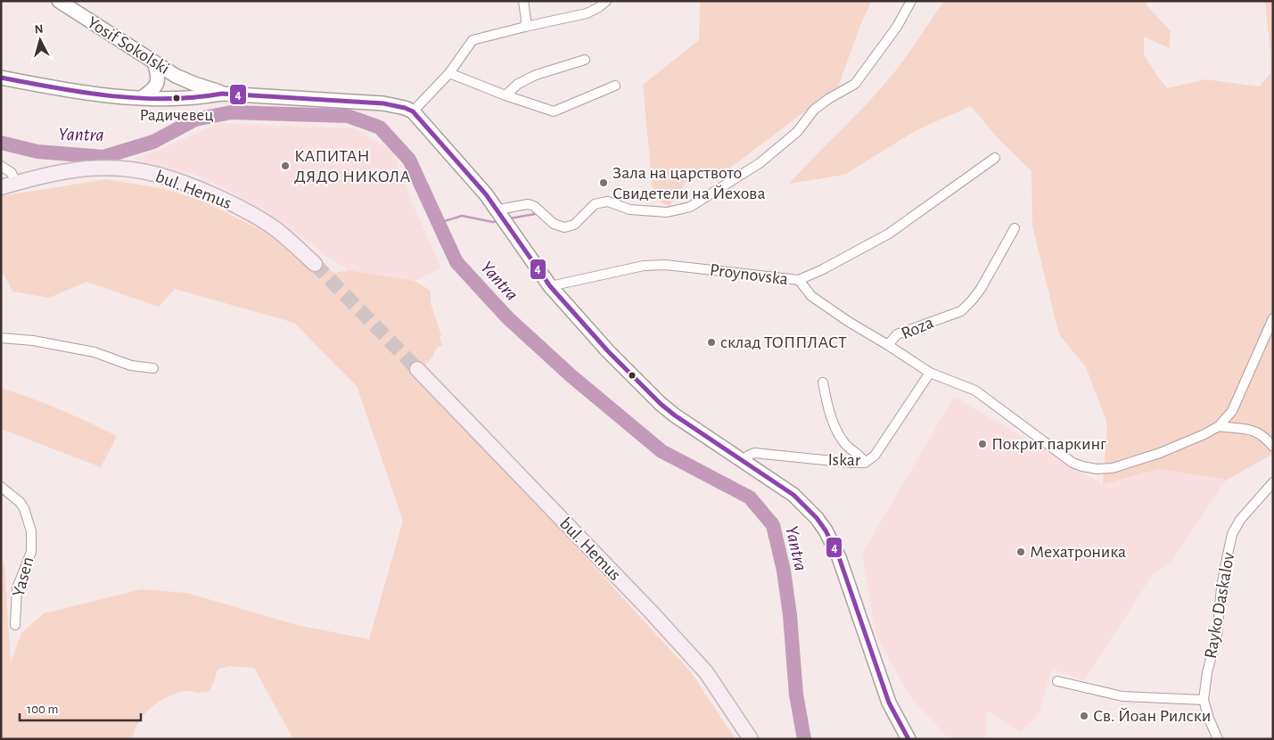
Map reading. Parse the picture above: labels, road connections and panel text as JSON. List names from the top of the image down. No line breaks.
{"streets":{"main road":["bul. Hemus"],"street":["Yosif Sokolski","Proynovska","Roza","Iskar","Yasen","Rayko Daskalov"]},"crossings":[["Proynovska","Roza"]],"water":["Yantra"],"places":["Радичевец","КАПИТАН ДЯДО НИКОЛА","Зала на царството Свидетели на Йехова","склад ТОППЛАСТ","Покрит паркинг","Мехатроника","Св. Йоан Рилски"],"lines":["transit line 4"],"scale_bar":"100 m","north":"top"}
